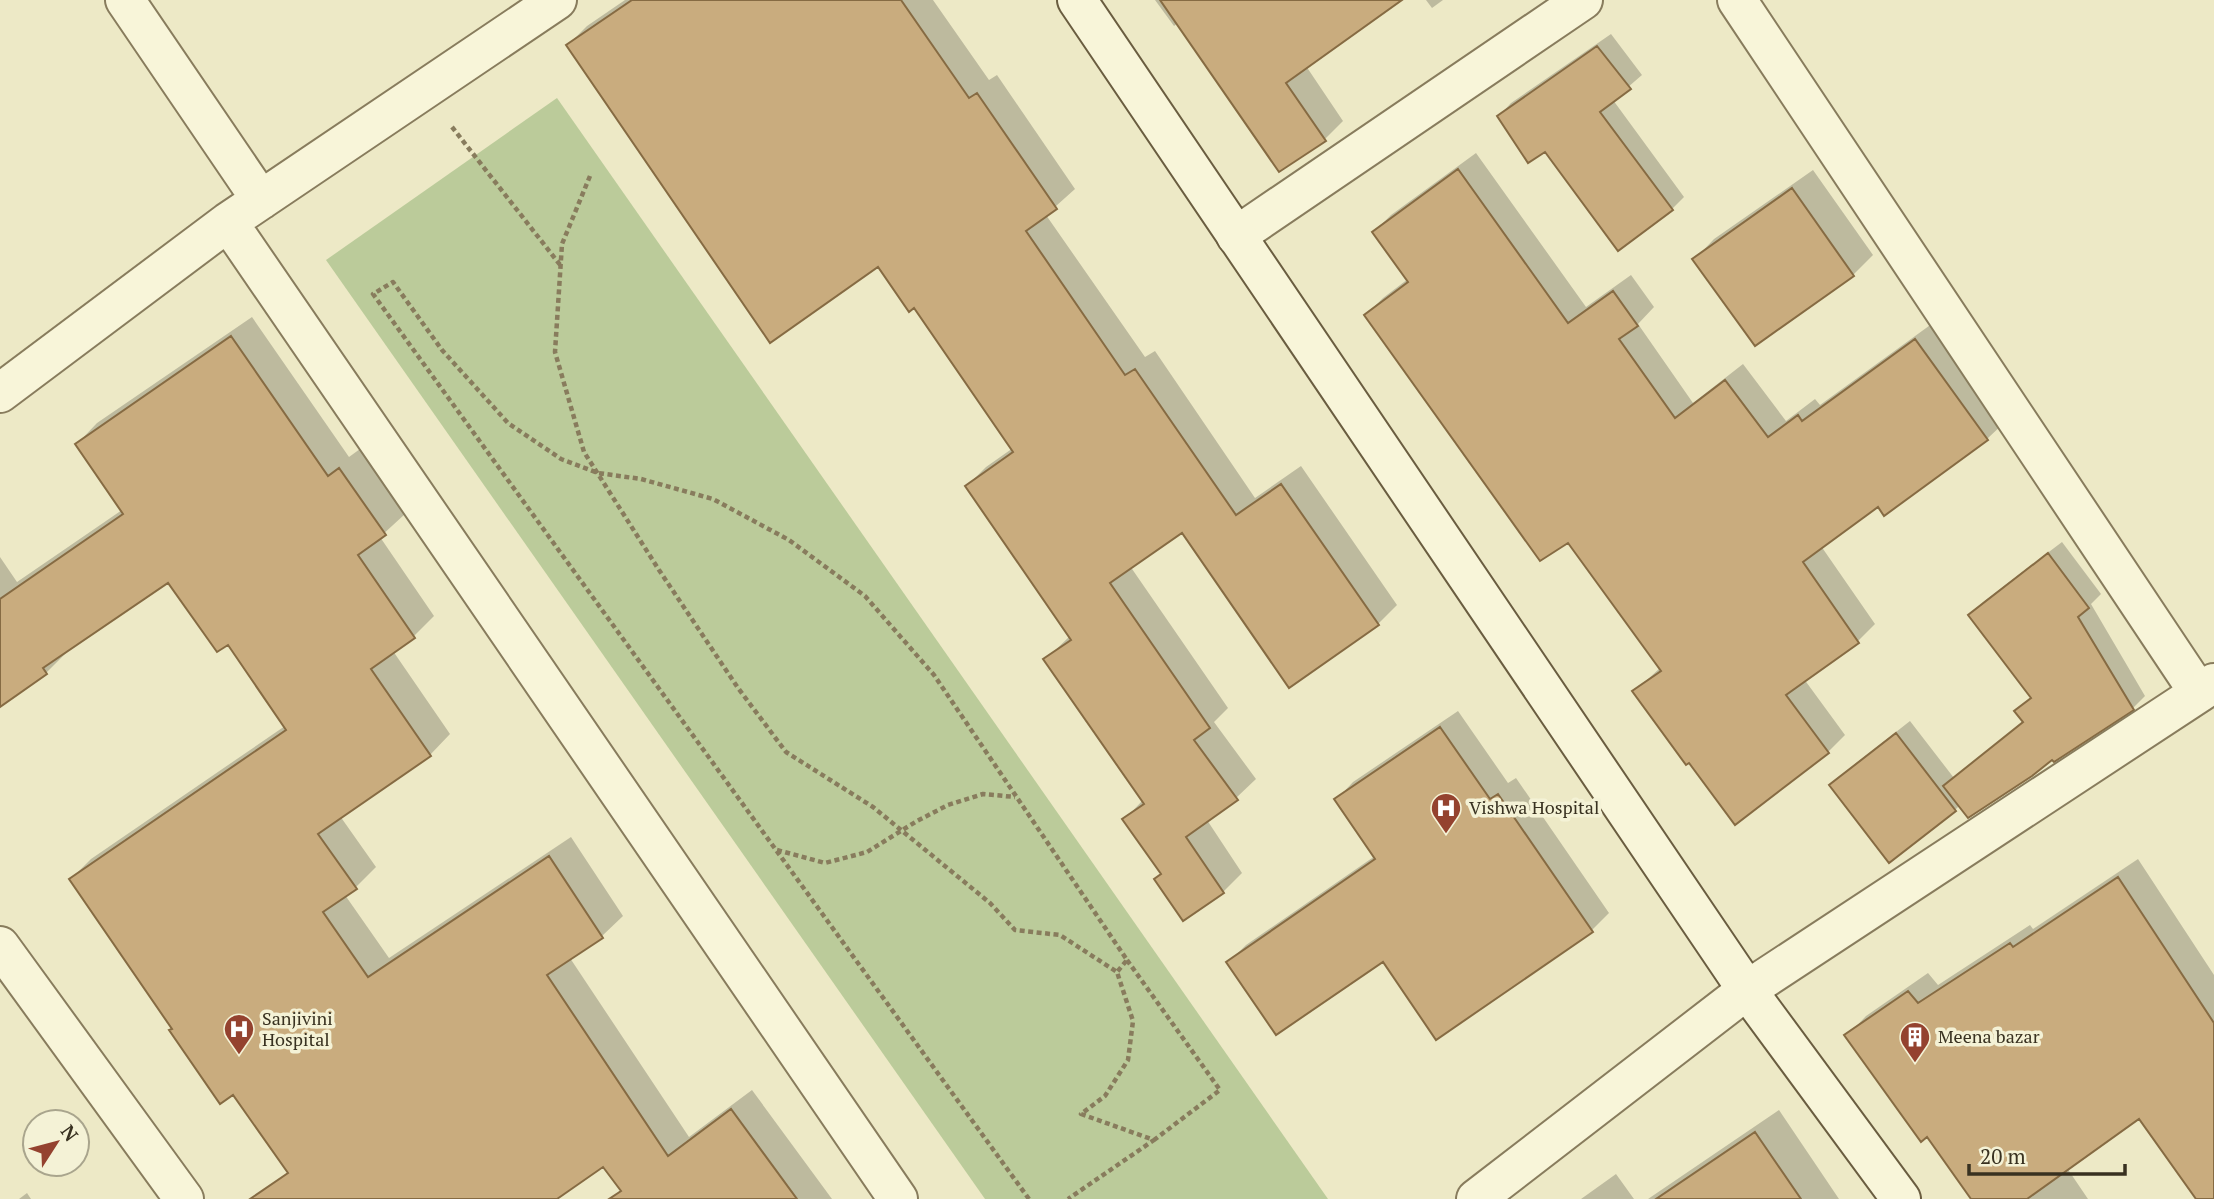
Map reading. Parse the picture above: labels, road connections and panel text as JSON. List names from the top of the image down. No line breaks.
{"places":{"hospital":["Vishwa Hospital","Sanjivini Hospital"],"building":["Meena bazar"]},"scale_bar":"20 m","north":"top right"}
